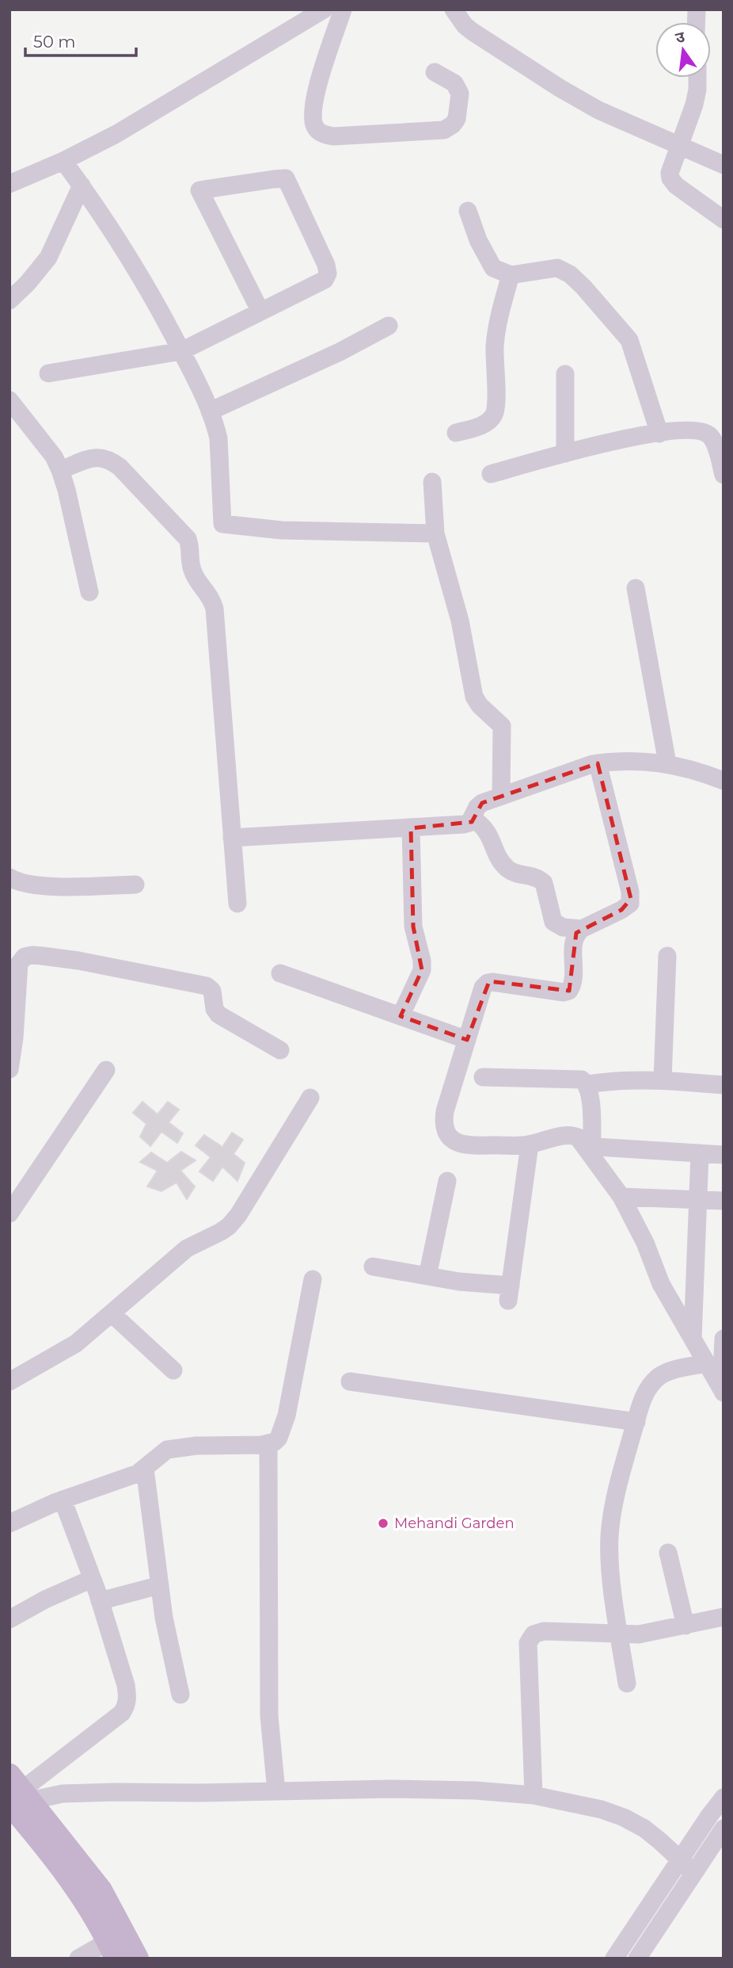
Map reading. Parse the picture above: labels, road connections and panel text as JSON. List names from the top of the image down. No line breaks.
{"places":["Mehandi Garden"],"scale_bar":"50 m","north":"top"}
